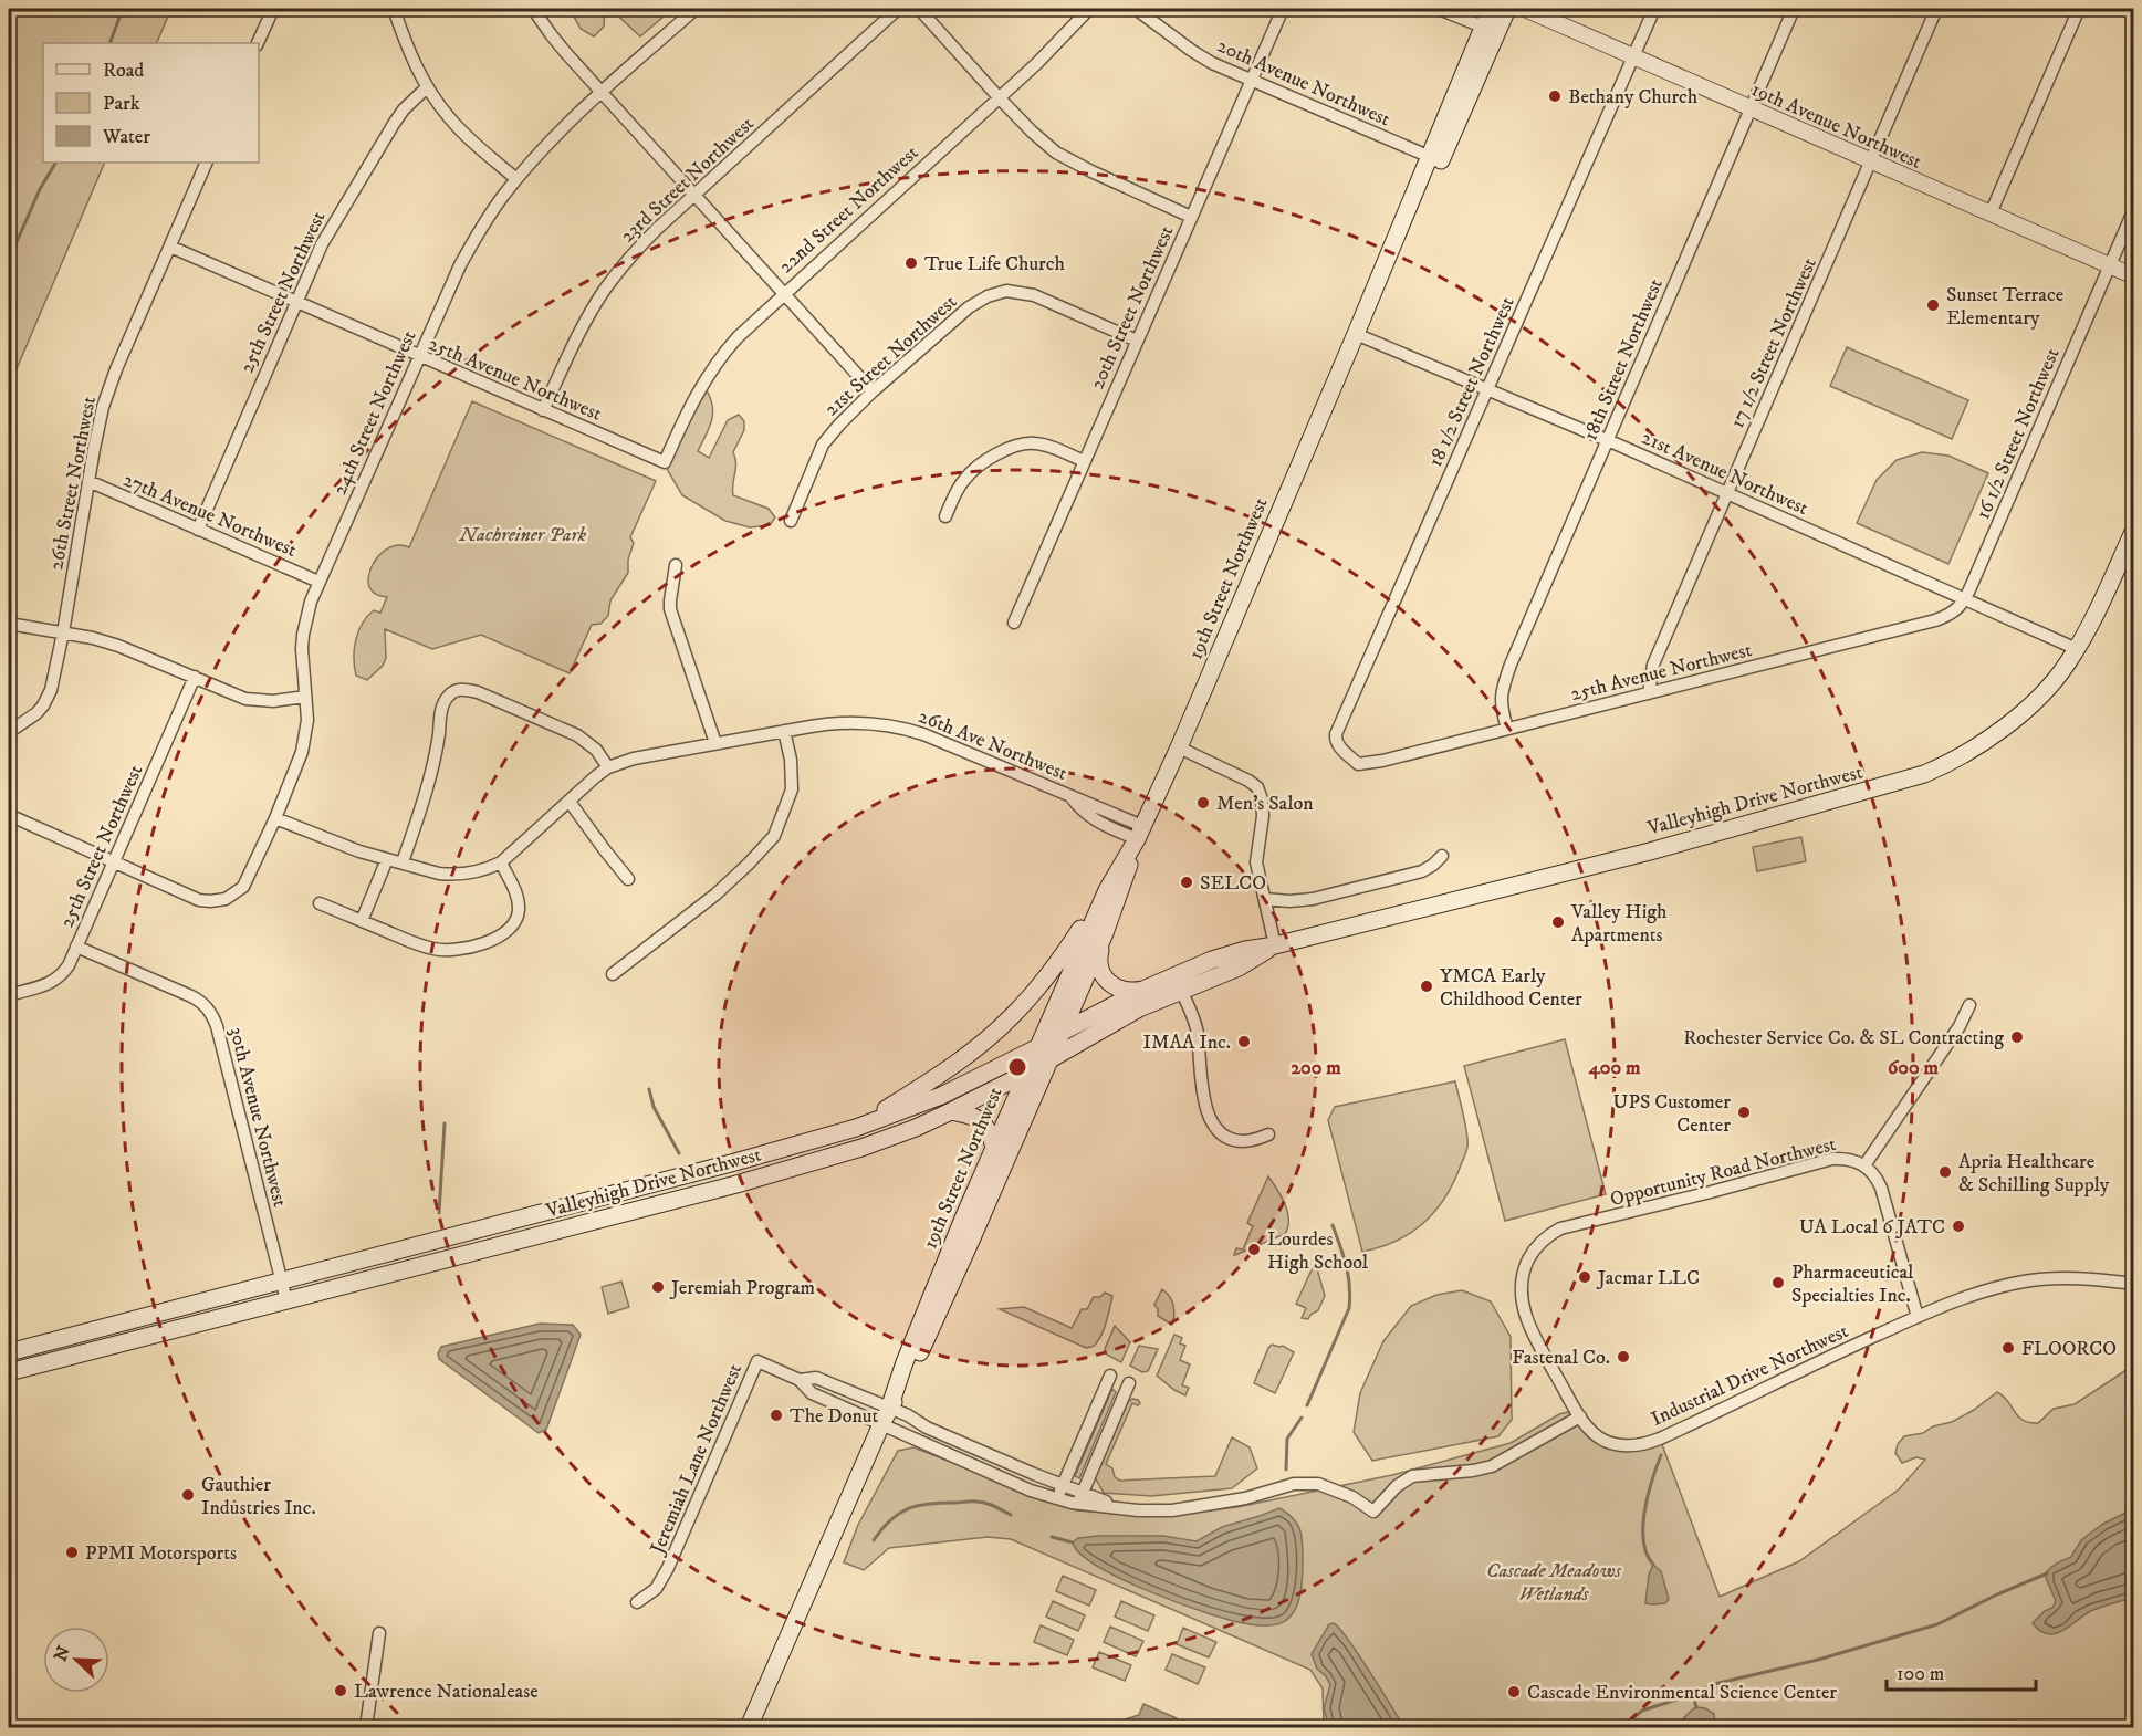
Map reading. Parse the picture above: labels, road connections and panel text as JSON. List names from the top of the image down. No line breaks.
{"streets":{"main road":["19th Street Northwest","Valleyhigh Drive Northwest"],"street":["20th Avenue Northwest","19th Avenue Northwest","23rd Street Northwest","22nd Street Northwest","25th Street Northwest","20th Street Northwest","17 1/2 Street Northwest","21st Street Northwest","18th Street Northwest","25th Avenue Northwest","18 1/2 Street Northwest","24th Street Northwest","16 1/2 Street Northwest","21st Avenue Northwest","26th Street Northwest","27th Avenue Northwest","26th Ave Northwest","30th Avenue Northwest","Opportunity Road Northwest","Industrial Drive Northwest","Jeremiah Lane Northwest"]},"crossings":[["20th Avenue Northwest","20th Street Northwest"],["20th Avenue Northwest","19th Street Northwest"],["19th Avenue Northwest","17 1/2 Street Northwest"],["19th Avenue Northwest","18th Street Northwest"],["19th Avenue Northwest","18 1/2 Street Northwest"],["19th Avenue Northwest","16 1/2 Street Northwest"],["23rd Street Northwest","25th Avenue Northwest"],["22nd Street Northwest","25th Avenue Northwest"],["25th Street Northwest","25th Avenue Northwest"],["25th Street Northwest","24th Street Northwest"],["25th Street Northwest","27th Avenue Northwest"],["25th Street Northwest","30th Avenue Northwest"],["20th Street Northwest","21st Street Northwest"],["17 1/2 Street Northwest","25th Avenue Northwest"],["17 1/2 Street Northwest","21st Avenue Northwest"],["18th Street Northwest","25th Avenue Northwest"],["18th Street Northwest","21st Avenue Northwest"],["25th Avenue Northwest","18 1/2 Street Northwest"],["25th Avenue Northwest","24th Street Northwest"],["25th Avenue Northwest","16 1/2 Street Northwest"],["25th Avenue Northwest","21st Avenue Northwest"],["25th Avenue Northwest","26th Street Northwest"],["18 1/2 Street Northwest","21st Avenue Northwest"],["24th Street Northwest","27th Avenue Northwest"],["16 1/2 Street Northwest","21st Avenue Northwest"],["21st Avenue Northwest","19th Street Northwest"],["21st Avenue Northwest","Valleyhigh Drive Northwest"],["26th Street Northwest","27th Avenue Northwest"],["19th Street Northwest","26th Ave Northwest"],["19th Street Northwest","Valleyhigh Drive Northwest"],["19th Street Northwest","Jeremiah Lane Northwest"],["Valleyhigh Drive Northwest","30th Avenue Northwest"],["Opportunity Road Northwest","Industrial Drive Northwest"]],"parks":["Nachreiner Park","Cascade Meadows Wetlands"],"places":["Bethany Church","True Life Church","Sunset Terrace Elementary","Men's Salon","SELCO","Valley High Apartments","YMCA Early Childhood Center","Rochester Service Co. & SL Contracting","IMAA Inc.","UPS Customer Center","Apria Healthcare & Schilling Supply","UA Local 6 JATC","Lourdes High School","Jacmar LLC","Pharmaceutical Specialties Inc.","Jeremiah Program","FLOORCO","Fastenal Co.","The Donut","Gauthier Industries Inc.","PPMI Motorsports","Lawrence Nationalease","Cascade Environmental Science Center"],"legend":["Road","Park","Water"],"scale_bar":"100 m","north":"top left","rings":["200 m","400 m","600 m"]}
